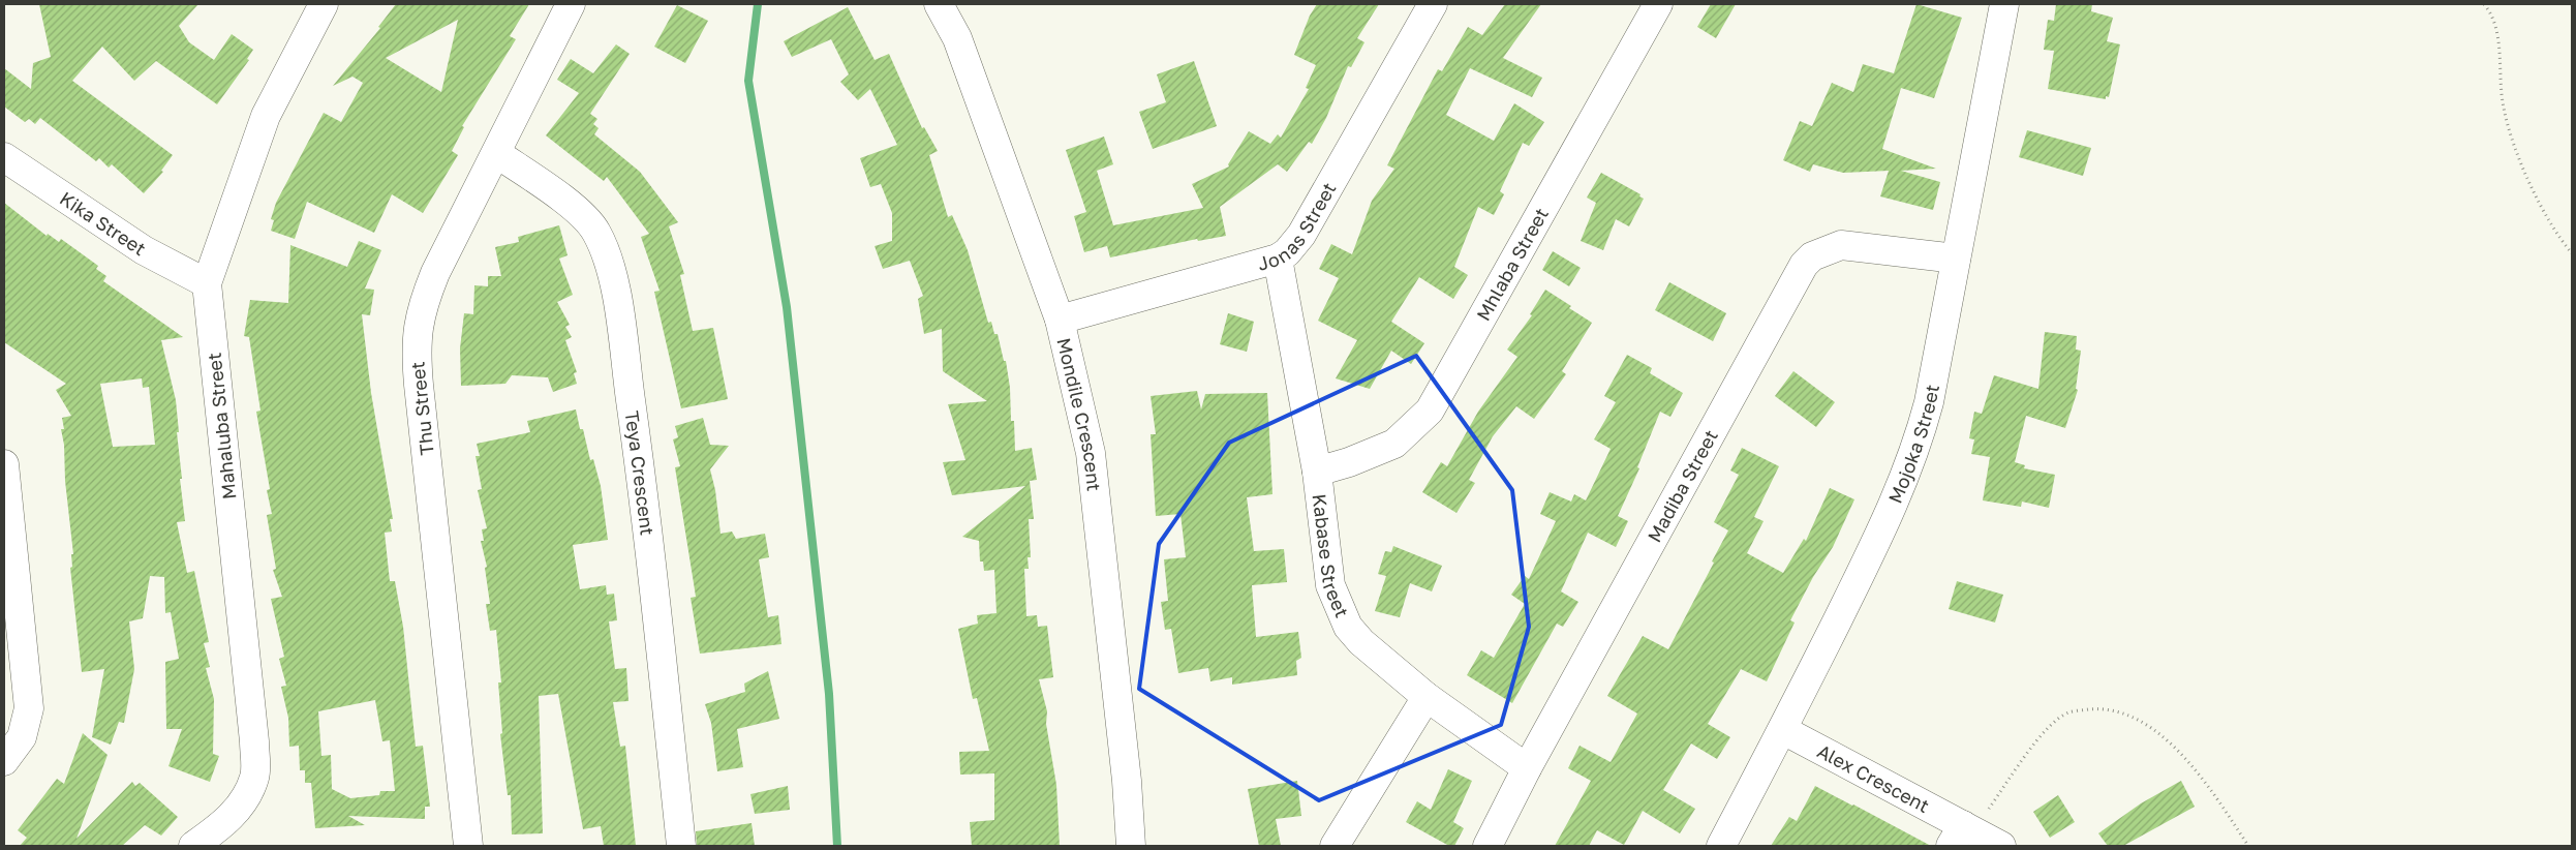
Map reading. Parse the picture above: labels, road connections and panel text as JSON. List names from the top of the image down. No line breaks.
{"streets":{"street":["Jonas Street","Kika Street","Mhlaba Street","Thu Street","Mondile Crescent","Mahaluba Street","Mojoka Street","Teya Crescent","Madiba Street","Kabase Street","Alex Crescent"]},"crossings":[["Jonas Street","Mondile Crescent"],["Jonas Street","Kabase Street"],["Kika Street","Mahaluba Street"],["Mhlaba Street","Kabase Street"],["Thu Street","Teya Crescent"],["Mojoka Street","Madiba Street"],["Mojoka Street","Alex Crescent"],["Madiba Street","Kabase Street"]]}
